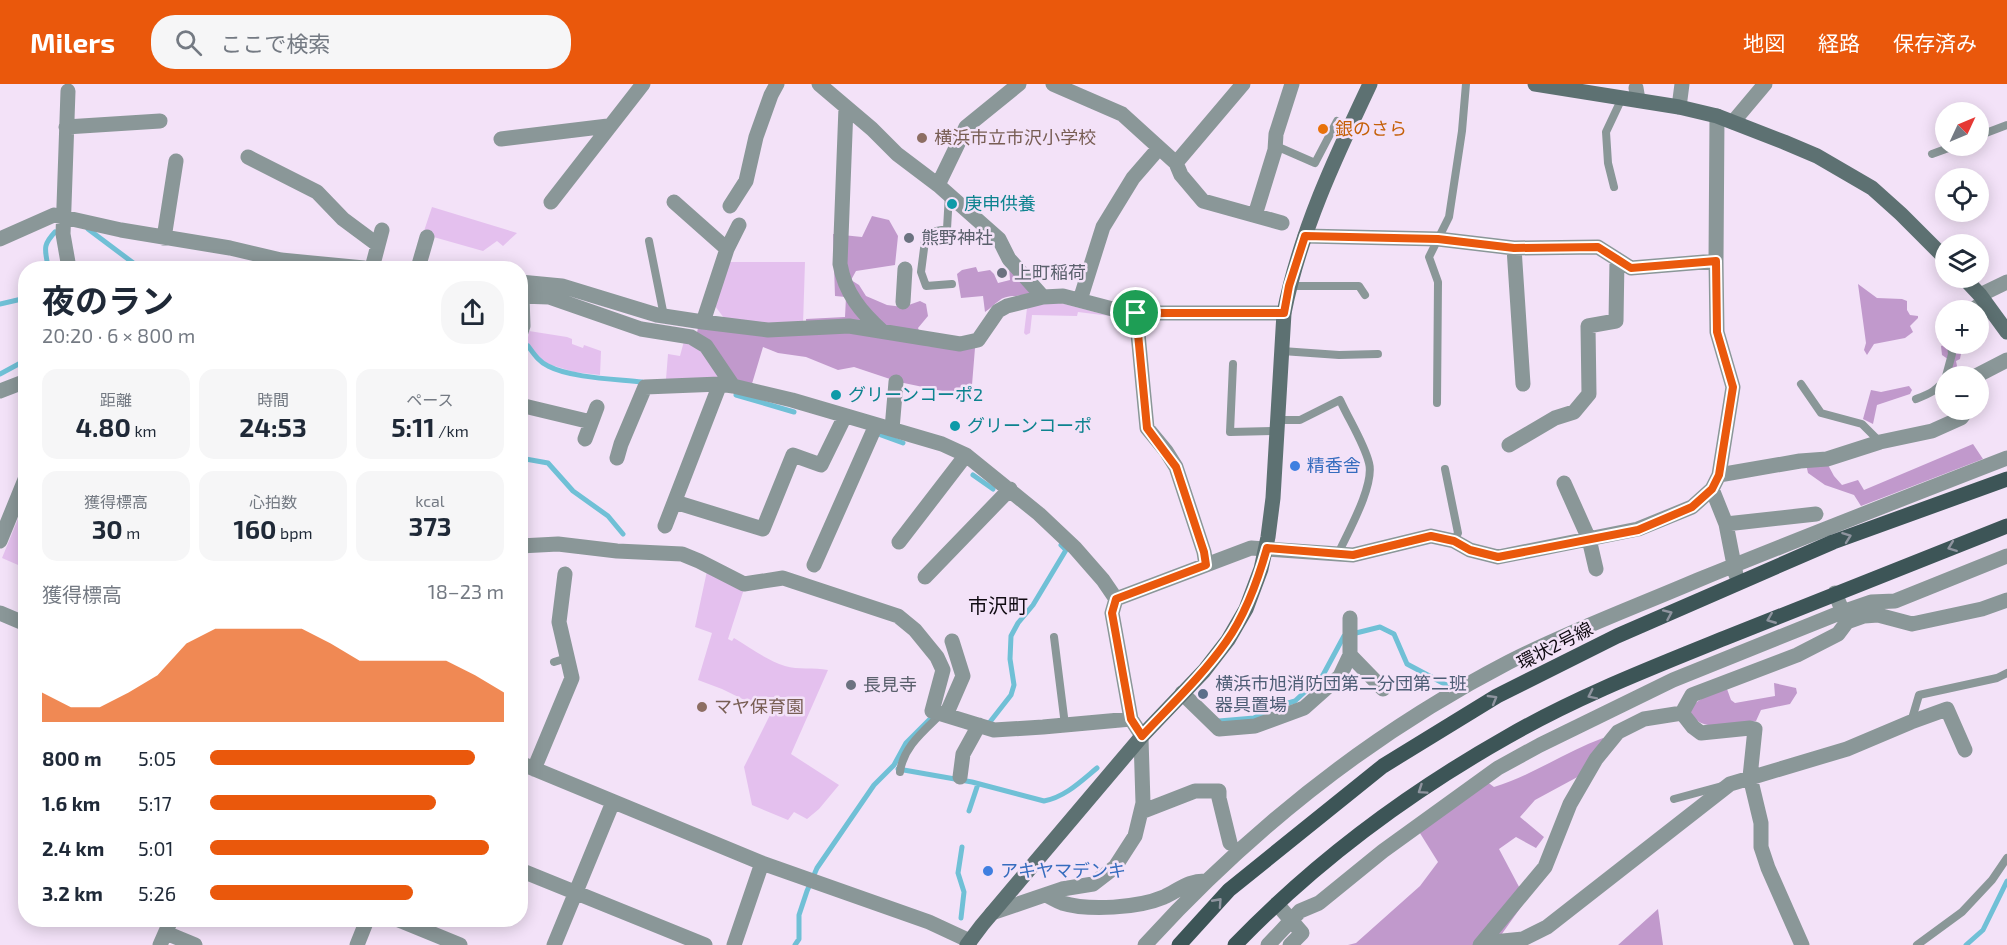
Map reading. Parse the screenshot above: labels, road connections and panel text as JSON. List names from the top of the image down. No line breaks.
{"streets":{"main road":["環状2号線"]},"districts":["市沢町"],"places":["銀のさら","横浜市立市沢小学校","庚申供養","熊野神社","上町稲荷","グリーンコーポ2","グリーンコーポ","精香舎","長見寺","横浜市旭消防団第二分団第二班 器具置場","マヤ保育園","アキヤマデンキ"],"north":"top right","page":{"header":"Milers","search":"ここで検索","nav":["地図","経路","保存済み"],"map_buttons":["+","−"],"heading":["夜のラン","20:20 · 6 × 800 m"],"stats":[["距離","4.80 km"],["時間","24:53"],["ペース","5:11 /km"],["獲得標高","30 m"],["心拍数","160 bpm"],["kcal","373"]],"chart":["獲得標高","18–23 m"],"list":[{"name":"800 m","note":"5:05"},{"name":"1.6 km","note":"5:17"},{"name":"2.4 km","note":"5:01"},{"name":"3.2 km","note":"5:26"}]}}
